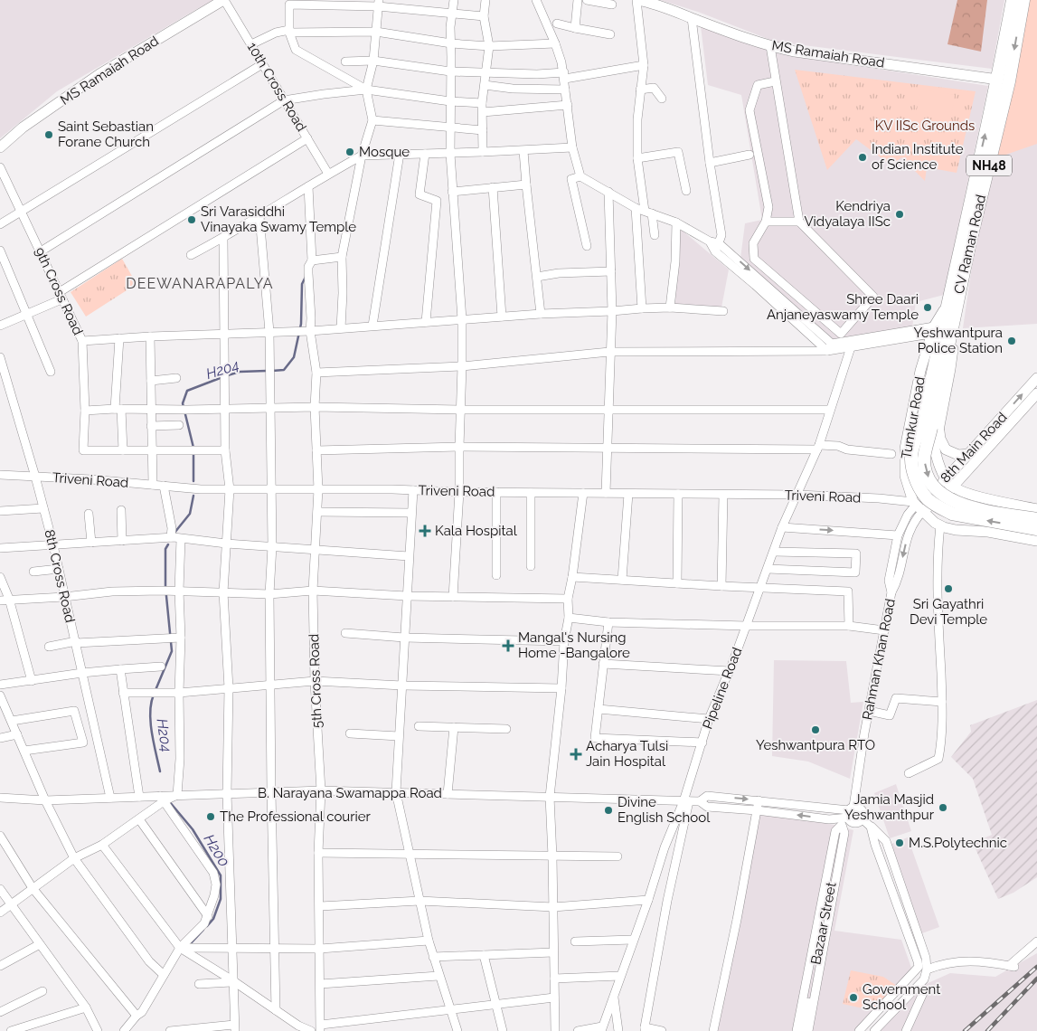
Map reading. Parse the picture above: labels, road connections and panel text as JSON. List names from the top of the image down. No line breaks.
{"streets":{"highway":["NH48","CV Raman Road"],"main road":["MS Ramaiah Road","Tumkur Road","8th Main Road"],"street":["10th Cross Road","9th Cross Road","Triveni Road","8th Cross Road","Rahman Khan Road","5th Cross Road","Pipeline Road","B. Narayana Swamappa Road","Bazaar Street"]},"crossings":[["MS Ramaiah Road","10th Cross Road"],["MS Ramaiah Road","CV Raman Road"],["NH48","CV Raman Road"],["NH48","Tumkur Road"],["CV Raman Road","Tumkur Road"],["Tumkur Road","8th Main Road"],["Tumkur Road","Triveni Road"],["8th Main Road","Triveni Road"],["8th Main Road","Rahman Khan Road"],["Triveni Road","8th Cross Road"],["Triveni Road","5th Cross Road"],["Triveni Road","Pipeline Road"],["8th Cross Road","B. Narayana Swamappa Road"],["Rahman Khan Road","B. Narayana Swamappa Road"],["Rahman Khan Road","Bazaar Street"],["5th Cross Road","B. Narayana Swamappa Road"],["Pipeline Road","B. Narayana Swamappa Road"],["B. Narayana Swamappa Road","Bazaar Street"]],"districts":["DEEWANARAPALYA"],"water":["H204","H200"],"parks":["KV IISc Grounds"],"places":{"other":["Saint Sebastian Forane Church","Mosque","Indian Institute of Science","Kendriya Vidyalaya IISc","Sri Varasiddhi Vinayaka Swamy Temple","Shree Daari Anjaneyaswamy Temple","Yeshwantpura Police Station","Sri Gayathri Devi Temple","Yeshwantpura RTO","Jamia Masjid Yeshwanthpur","Divine English School","The Professional courier","M.S.Polytechnic","Government School"],"health":["Kala Hospital","Mangal's Nursing Home -Bangalore","Acharya Tulsi Jain Hospital"]}}
